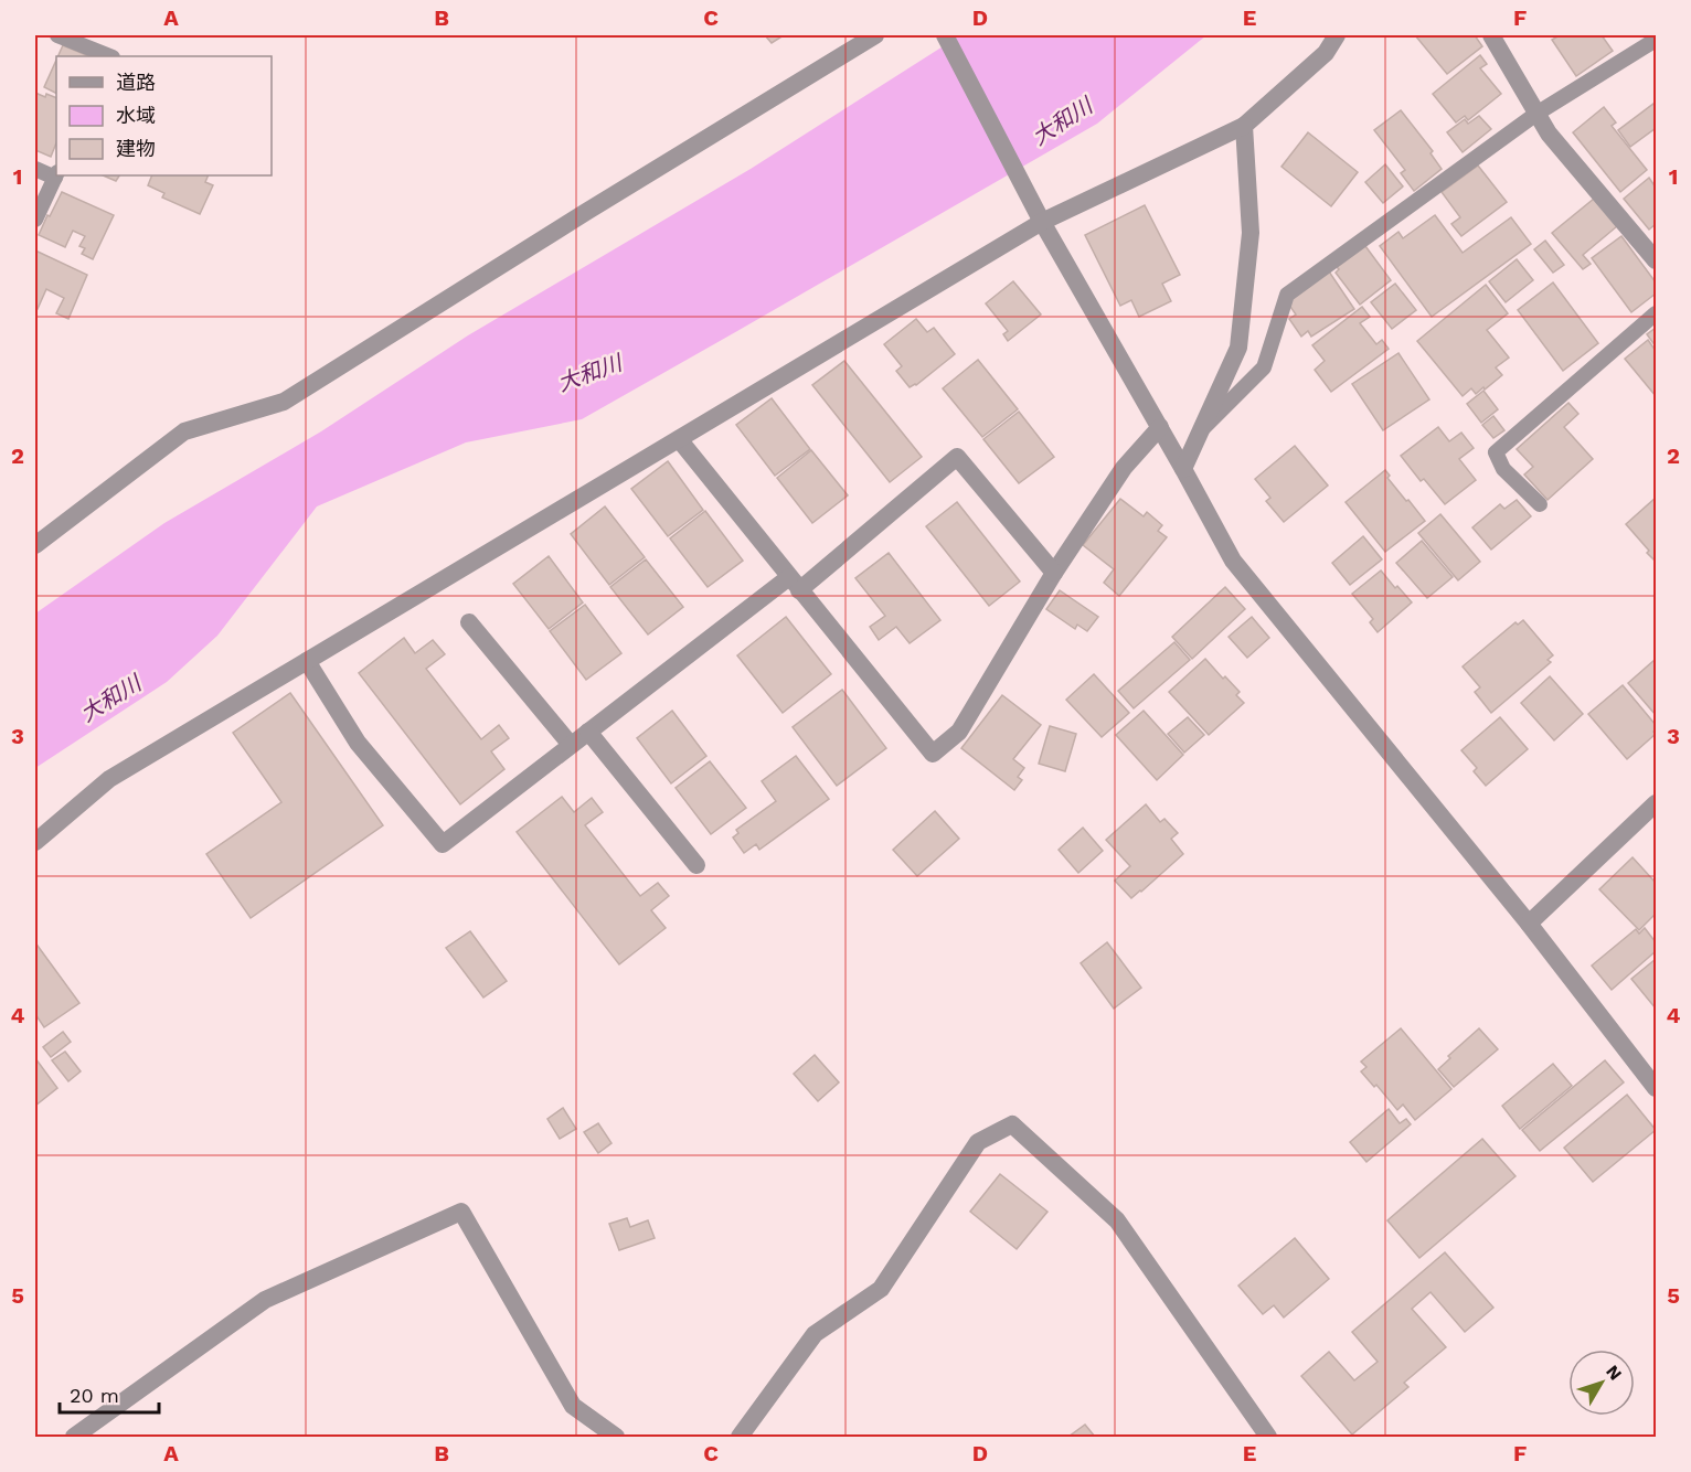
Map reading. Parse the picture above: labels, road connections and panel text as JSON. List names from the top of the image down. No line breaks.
{"water":["大和川"],"legend":["道路","水域","建物"],"scale_bar":"20 m","north":"top right","grid":{"columns":["A","B","C","D","E","F"],"rows":["1","2","3","4","5"]}}
